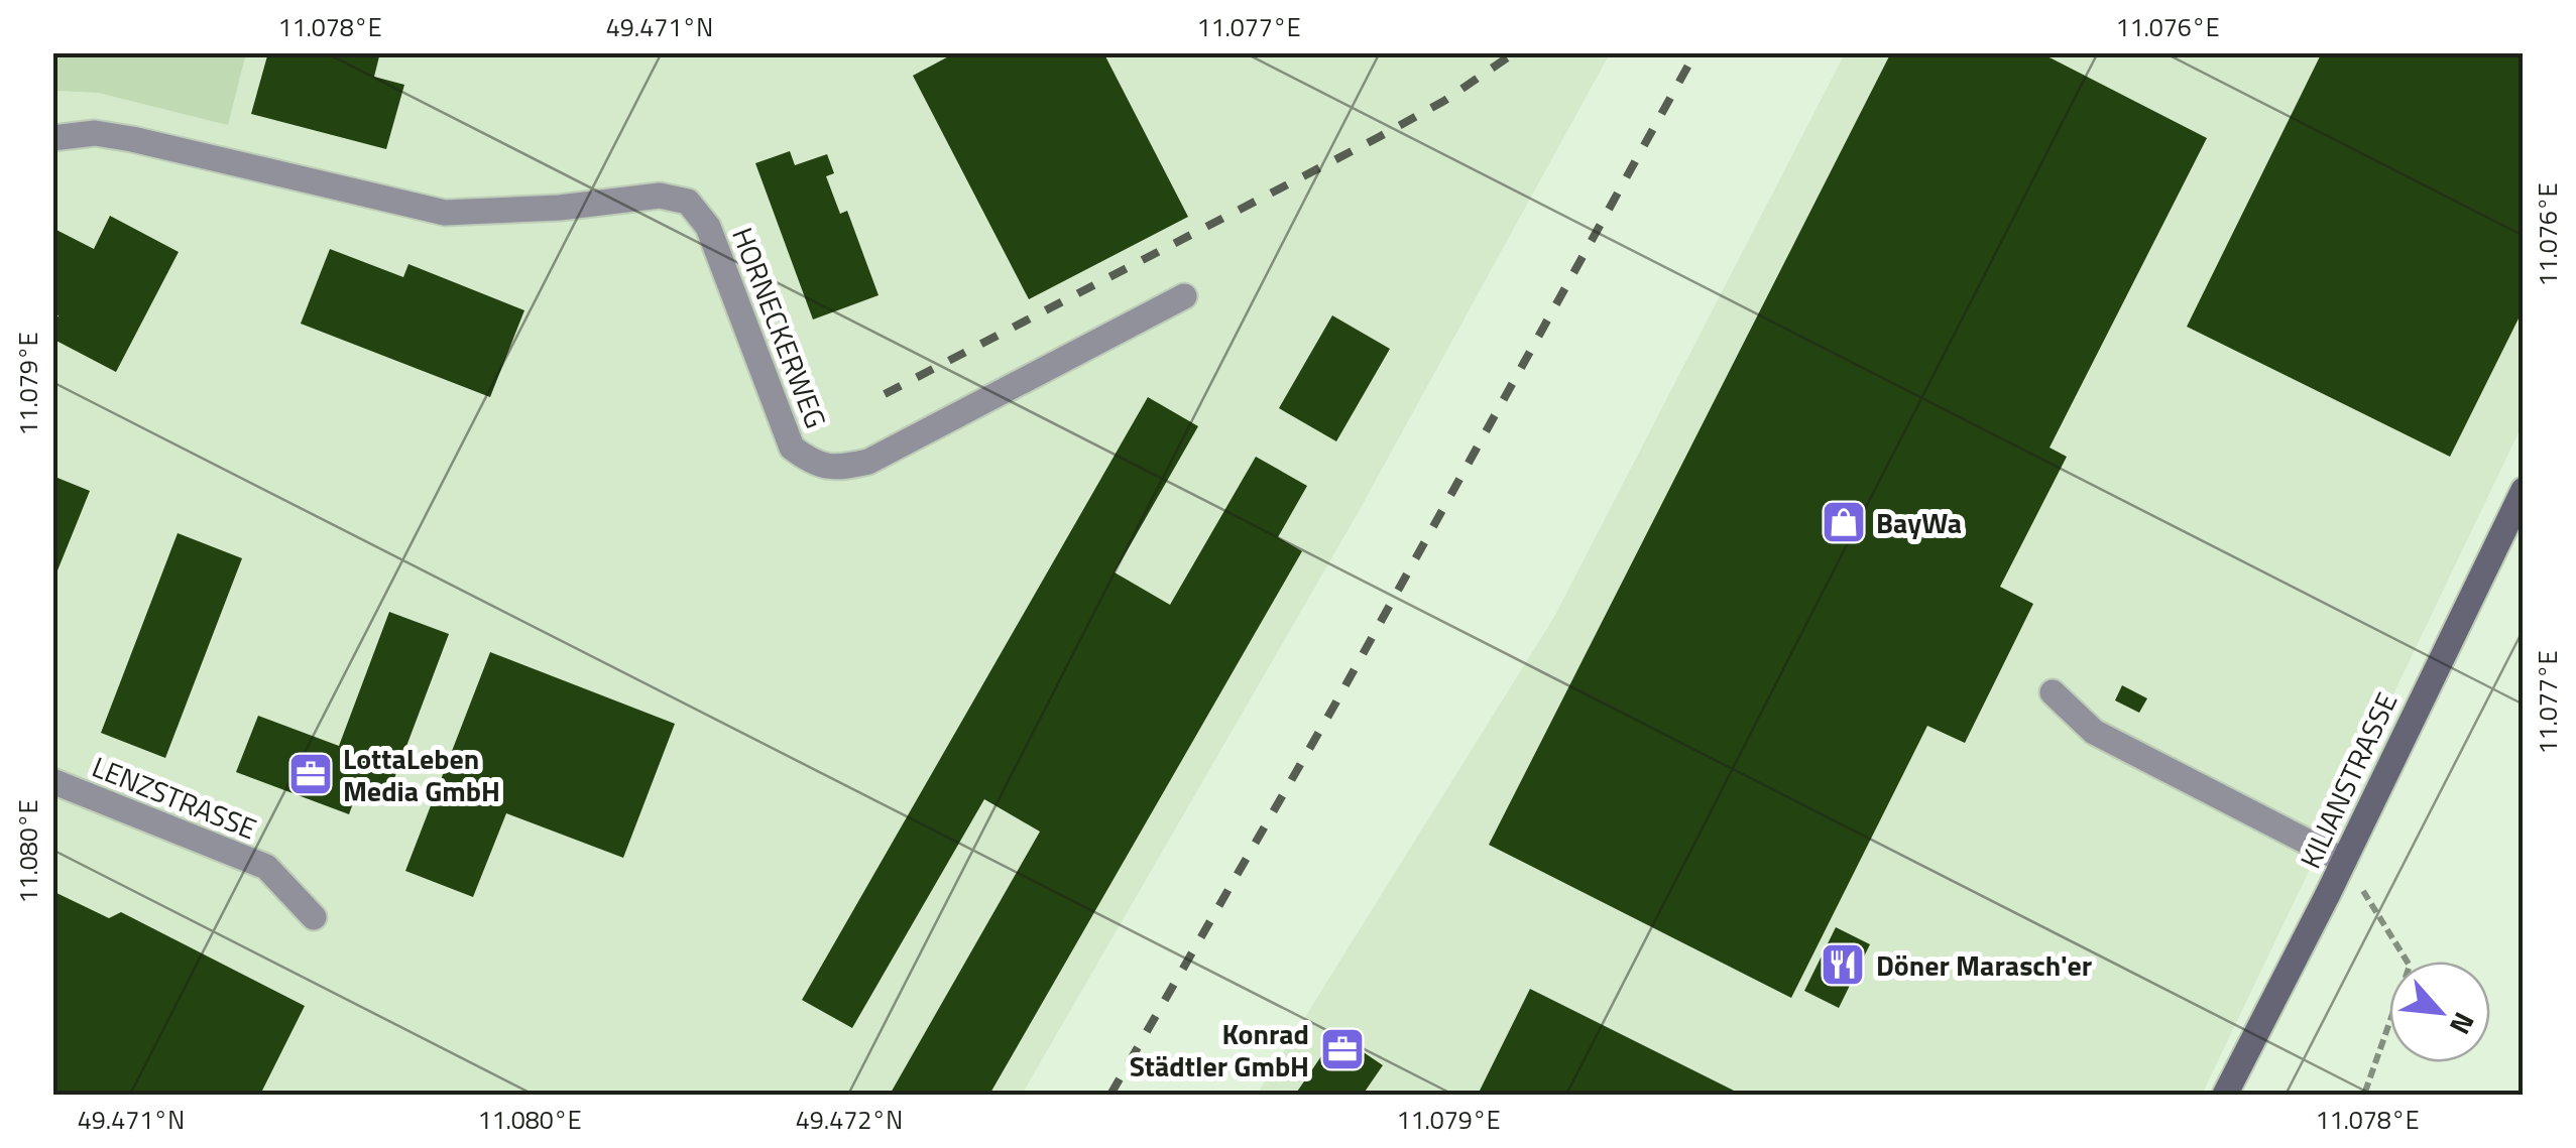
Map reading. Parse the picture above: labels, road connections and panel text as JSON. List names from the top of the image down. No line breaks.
{"streets":{"main road":["KILIANSTRASSE"],"street":["HORNECKERWEG","LENZSTRASSE"]},"places":{"shop":["BayWa"],"office":["LottaLeben Media GmbH","Konrad Städtler GmbH"],"restaurant":["Döner Marasch'er"]},"north":"bottom right","coordinates":["11.078°E","49.471°N","11.077°E","11.076°E","11.079°E","11.080°E","49.472°N"]}
